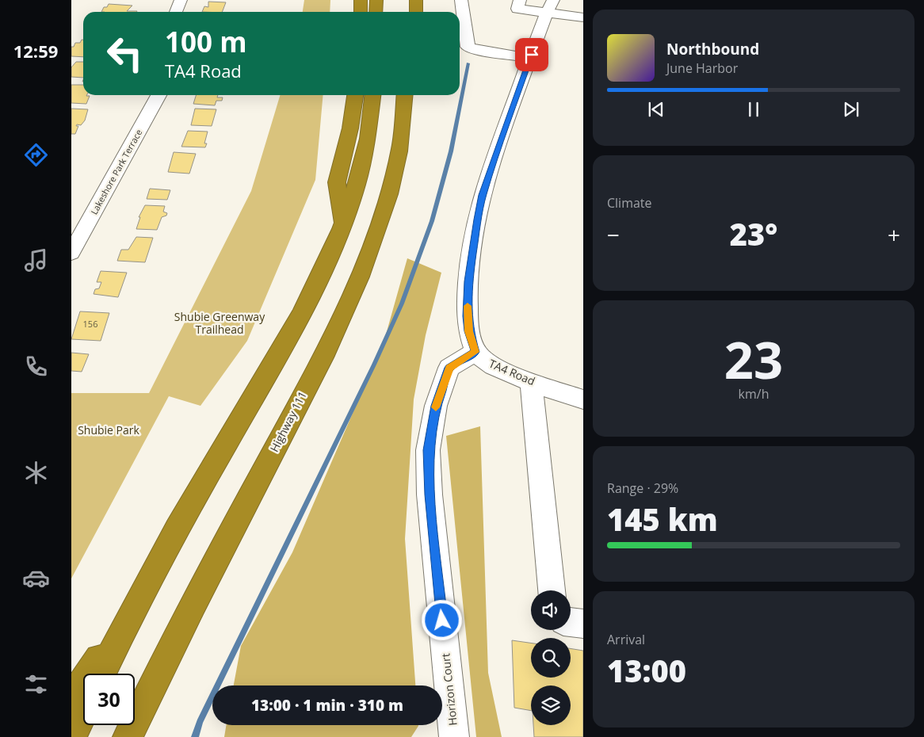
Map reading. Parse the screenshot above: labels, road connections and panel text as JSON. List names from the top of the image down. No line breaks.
{"streets":{"highway":["Highway 111"],"street":["Lakeshore Park Terrace","TA4 Road","Horizon Court"]},"crossings":[["TA4 Road","Horizon Court"]],"parks":["Shubie Greenway Trailhead","Shubie Park"],"house_numbers":["156"],"page":{"tabs":"12:59","turn":["100 m","TA4 Road"],"song":["Northbound","June Harbor"],"tile":["Climate",["23","km/h"],["Range · 29%","145 km"],["Arrival","13:00"]],"heat":["−","23°","+"],"limit":"30","trip":"13:00 · 1 min · 310 m"}}
